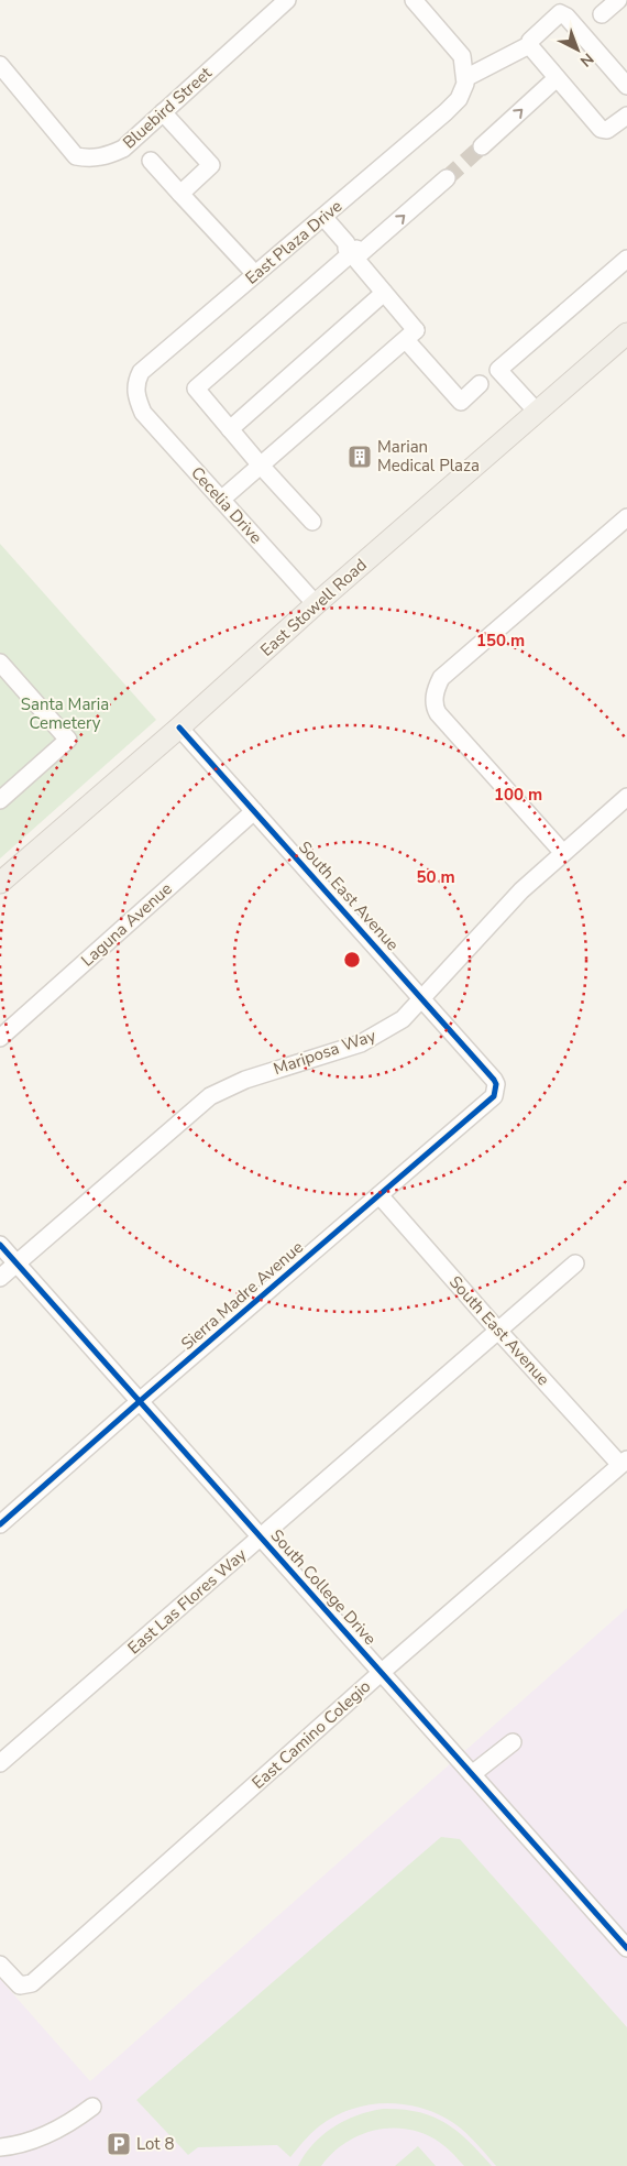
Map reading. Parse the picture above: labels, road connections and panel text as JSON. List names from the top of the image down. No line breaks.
{"streets":{"main road":["East Stowell Road"],"street":["Bluebird Street","East Plaza Drive","Cecelia Drive","South East Avenue","Laguna Avenue","Mariposa Way","Sierra Madre Avenue","South College Drive","East Las Flores Way","East Camino Colegio"]},"crossings":[["East Plaza Drive","Cecelia Drive"],["Cecelia Drive","East Stowell Road"],["East Stowell Road","South East Avenue"],["South East Avenue","Laguna Avenue"],["South East Avenue","Mariposa Way"],["South East Avenue","Sierra Madre Avenue"],["South East Avenue","East Las Flores Way"],["South East Avenue","East Camino Colegio"],["Mariposa Way","South College Drive"],["Sierra Madre Avenue","South College Drive"],["South College Drive","East Las Flores Way"],["South College Drive","East Camino Colegio"]],"parks":["Santa Maria Cemetery"],"places":{"building":["Marian Medical Plaza"],"parking":["Lot 8"]},"north":"bottom right","rings":["150 m","100 m","50 m"]}
